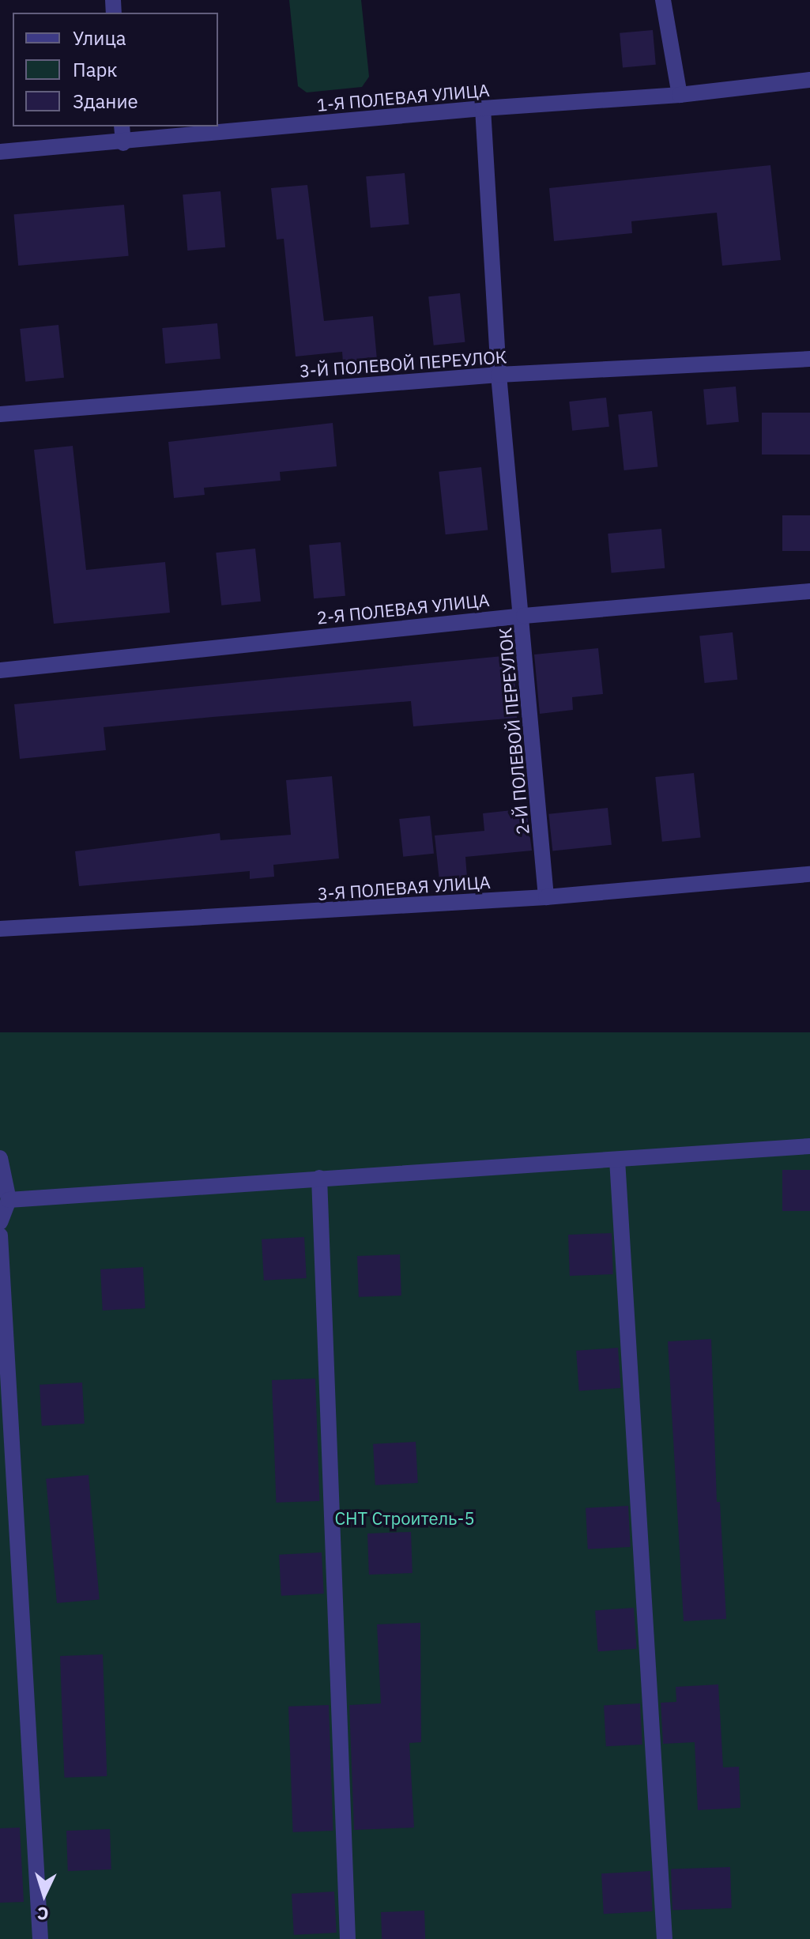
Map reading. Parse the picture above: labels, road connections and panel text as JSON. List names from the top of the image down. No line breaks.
{"streets":{"street":["1-Я ПОЛЕВАЯ УЛИЦА","3-Й ПОЛЕВОЙ ПЕРЕУЛОК","2-Я ПОЛЕВАЯ УЛИЦА","2-Й ПОЛЕВОЙ ПЕРЕУЛОК","3-Я ПОЛЕВАЯ УЛИЦА"]},"crossings":[["1-Я ПОЛЕВАЯ УЛИЦА","2-Й ПОЛЕВОЙ ПЕРЕУЛОК"],["3-Й ПОЛЕВОЙ ПЕРЕУЛОК","2-Й ПОЛЕВОЙ ПЕРЕУЛОК"],["2-Я ПОЛЕВАЯ УЛИЦА","2-Й ПОЛЕВОЙ ПЕРЕУЛОК"],["2-Й ПОЛЕВОЙ ПЕРЕУЛОК","3-Я ПОЛЕВАЯ УЛИЦА"]],"parks":["СНТ Строитель-5"],"legend":["Улица","Парк","Здание"],"north":"bottom"}
